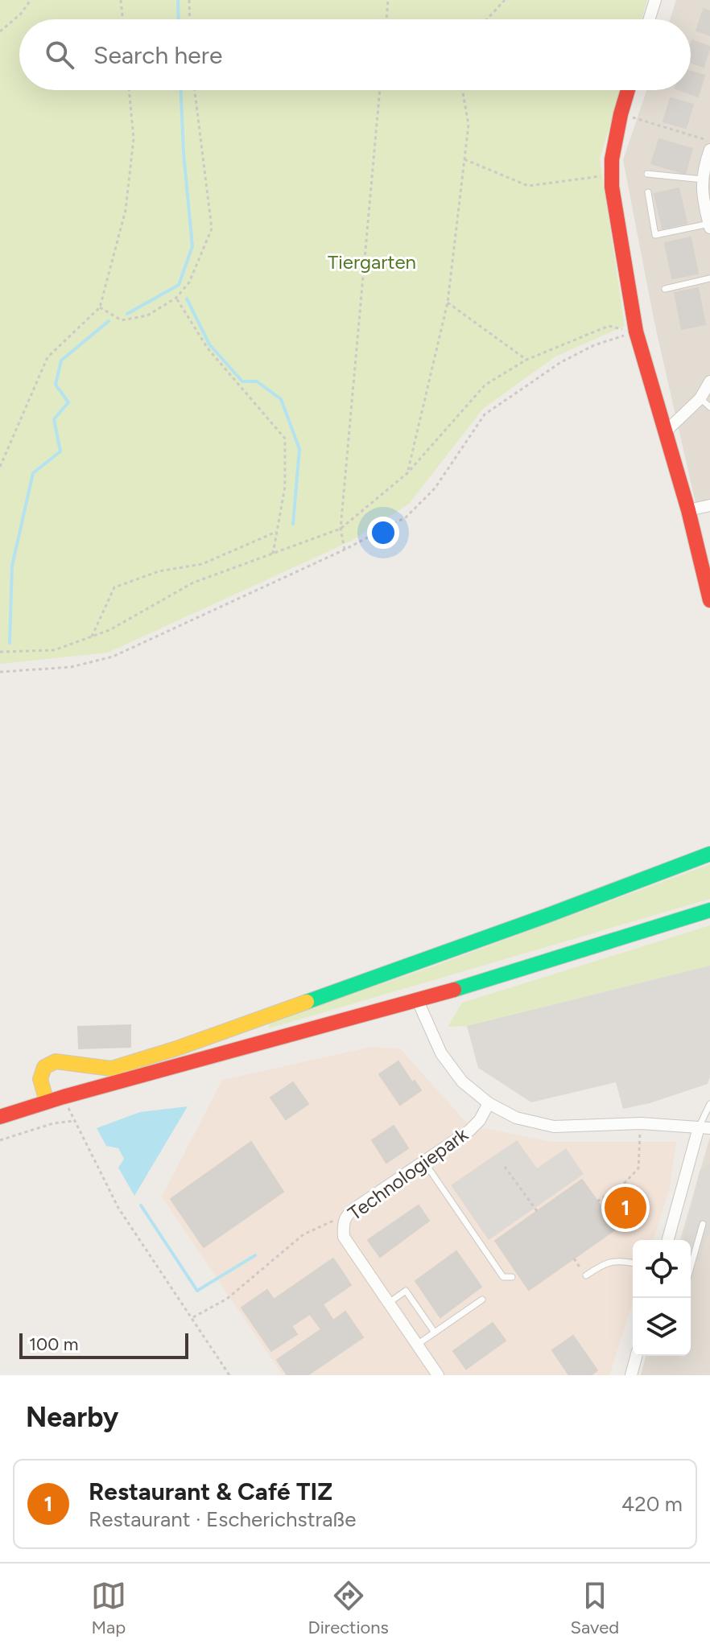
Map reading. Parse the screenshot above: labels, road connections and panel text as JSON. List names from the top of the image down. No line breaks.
{"streets":{"street":["Technologiepark"]},"parks":["Tiergarten"],"scale_bar":"100 m","page":{"search":"Search here","pins":"1","scale":"100 m","heading":"Nearby","list":[{"mark":"1","name":"Restaurant & Café TIZ","note":"Restaurant · Escherichstraße","value":"420 m"}],"nav":["Map","Directions","Saved"]}}
